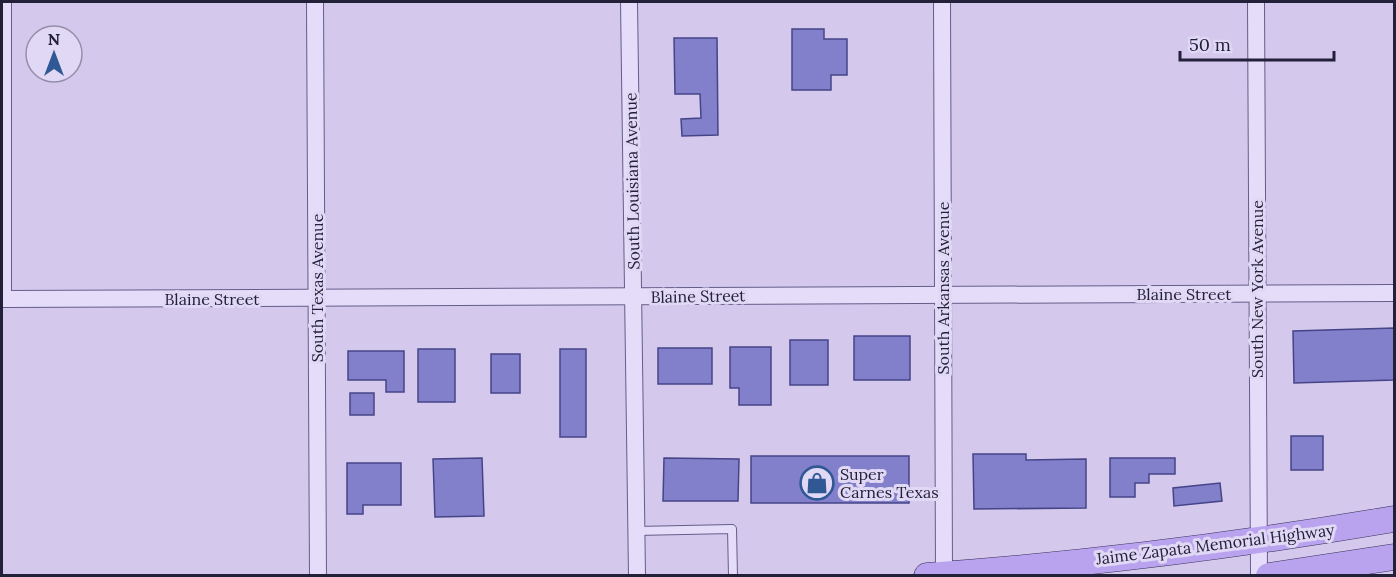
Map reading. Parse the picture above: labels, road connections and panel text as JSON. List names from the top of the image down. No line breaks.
{"streets":{"main road":["Jaime Zapata Memorial Highway"],"street":["South Louisiana Avenue","South Texas Avenue","South Arkansas Avenue","South New York Avenue","Blaine Street"]},"crossings":[["South Louisiana Avenue","Blaine Street"],["South Texas Avenue","Blaine Street"],["South Arkansas Avenue","Blaine Street"],["South Arkansas Avenue","Jaime Zapata Memorial Highway"],["South New York Avenue","Blaine Street"],["South New York Avenue","Jaime Zapata Memorial Highway"]],"places":{"shop":["Super Carnes Texas"]},"scale_bar":"50 m","north":"top"}
